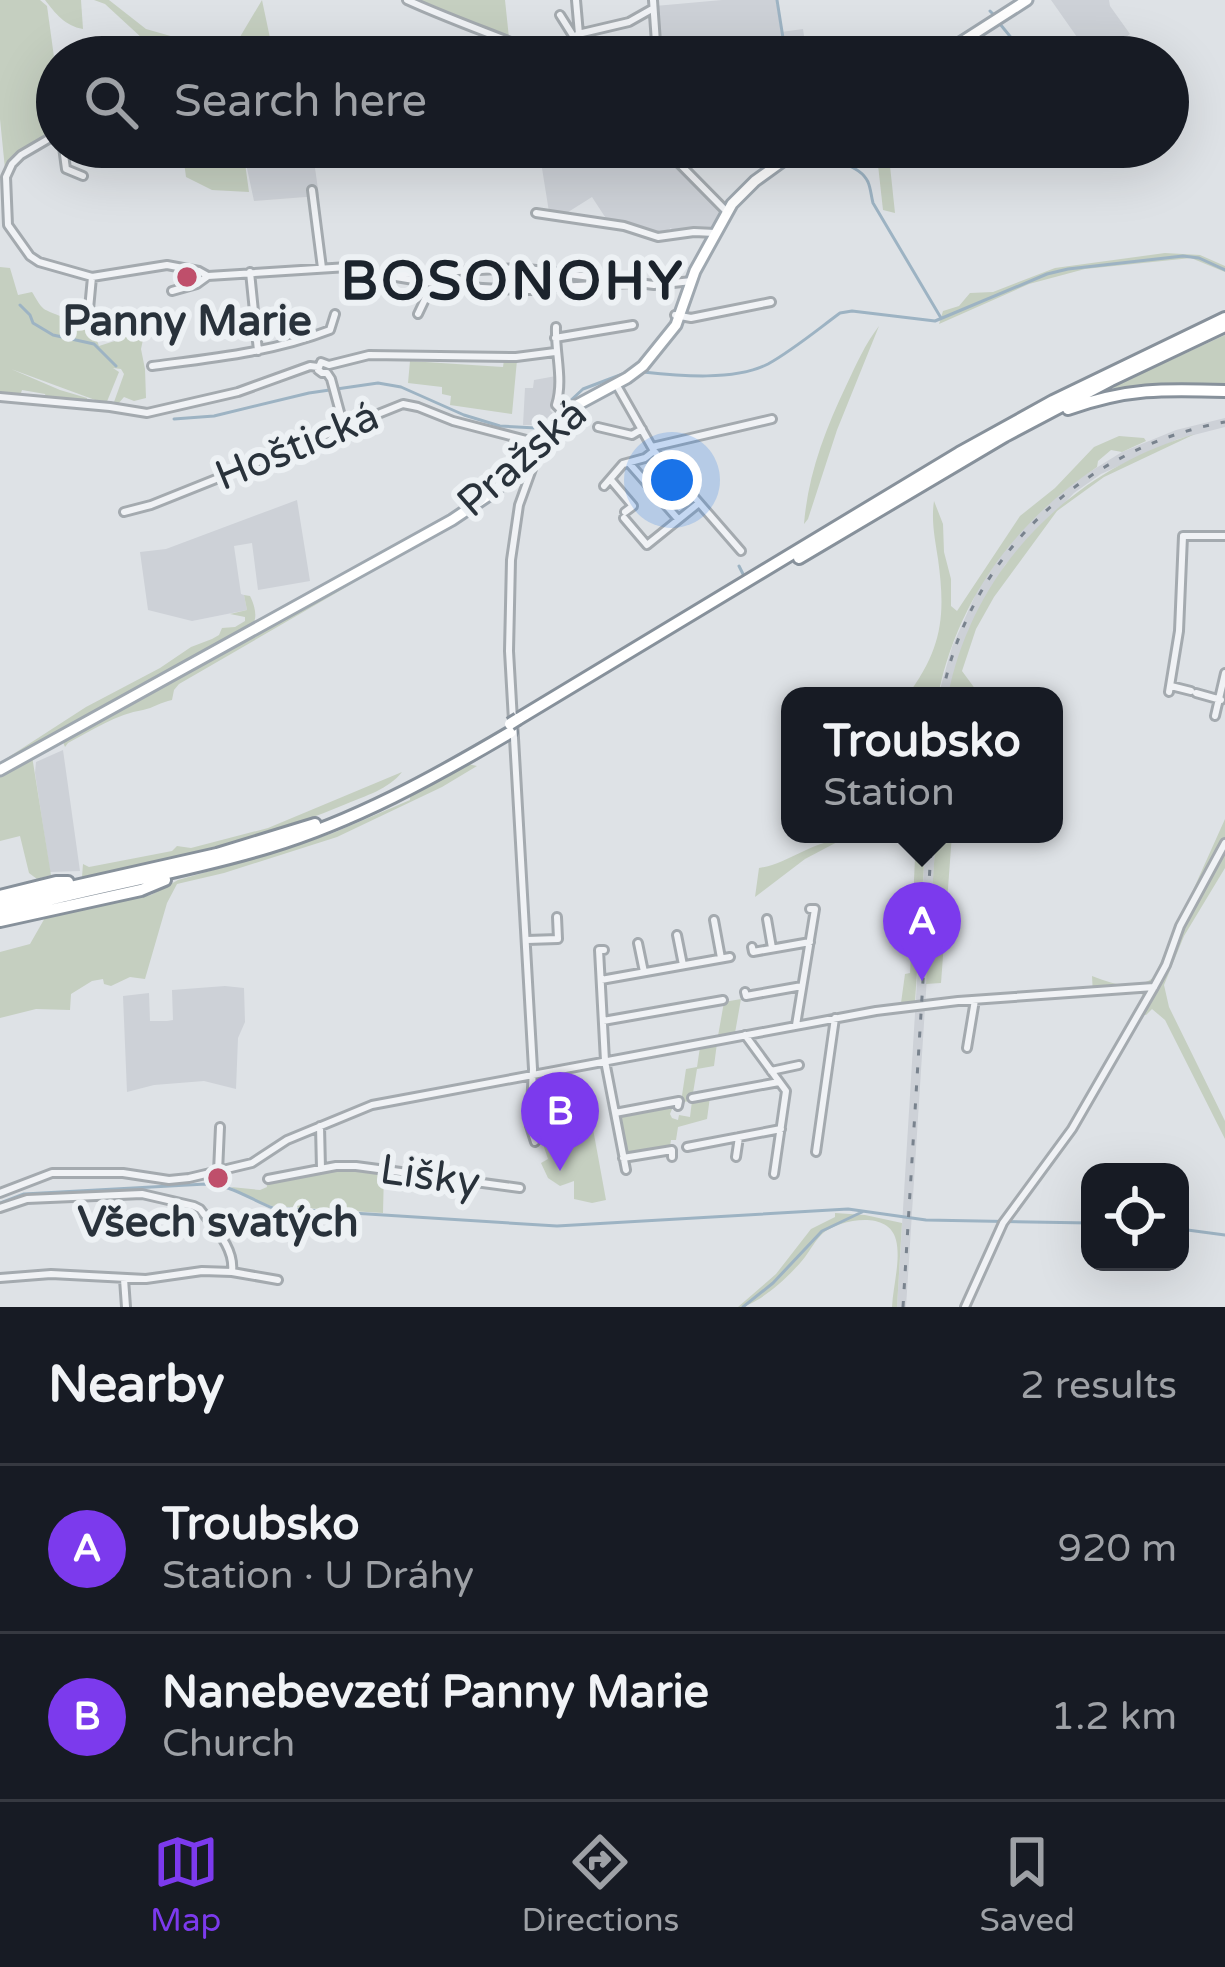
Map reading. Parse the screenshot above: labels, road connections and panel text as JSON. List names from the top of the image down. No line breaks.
{"streets":{"main road":["Pražská"],"street":["Hoštická","Lišky"]},"crossings":[["Hoštická","Pražská"]],"districts":["BOSONOHY"],"places":["Panny Marie","Všech svatých"],"page":{"search":"Search here","popup":["Troubsko","Station"],"pins":["A","B"],"heading":["Nearby","2 results"],"list":[{"mark":"A","name":"Troubsko","note":"Station · U Dráhy","value":"920 m"},{"mark":"B","name":"Nanebevzetí Panny Marie","note":"Church","value":"1.2 km"}],"nav":["Map","Directions","Saved"]}}
